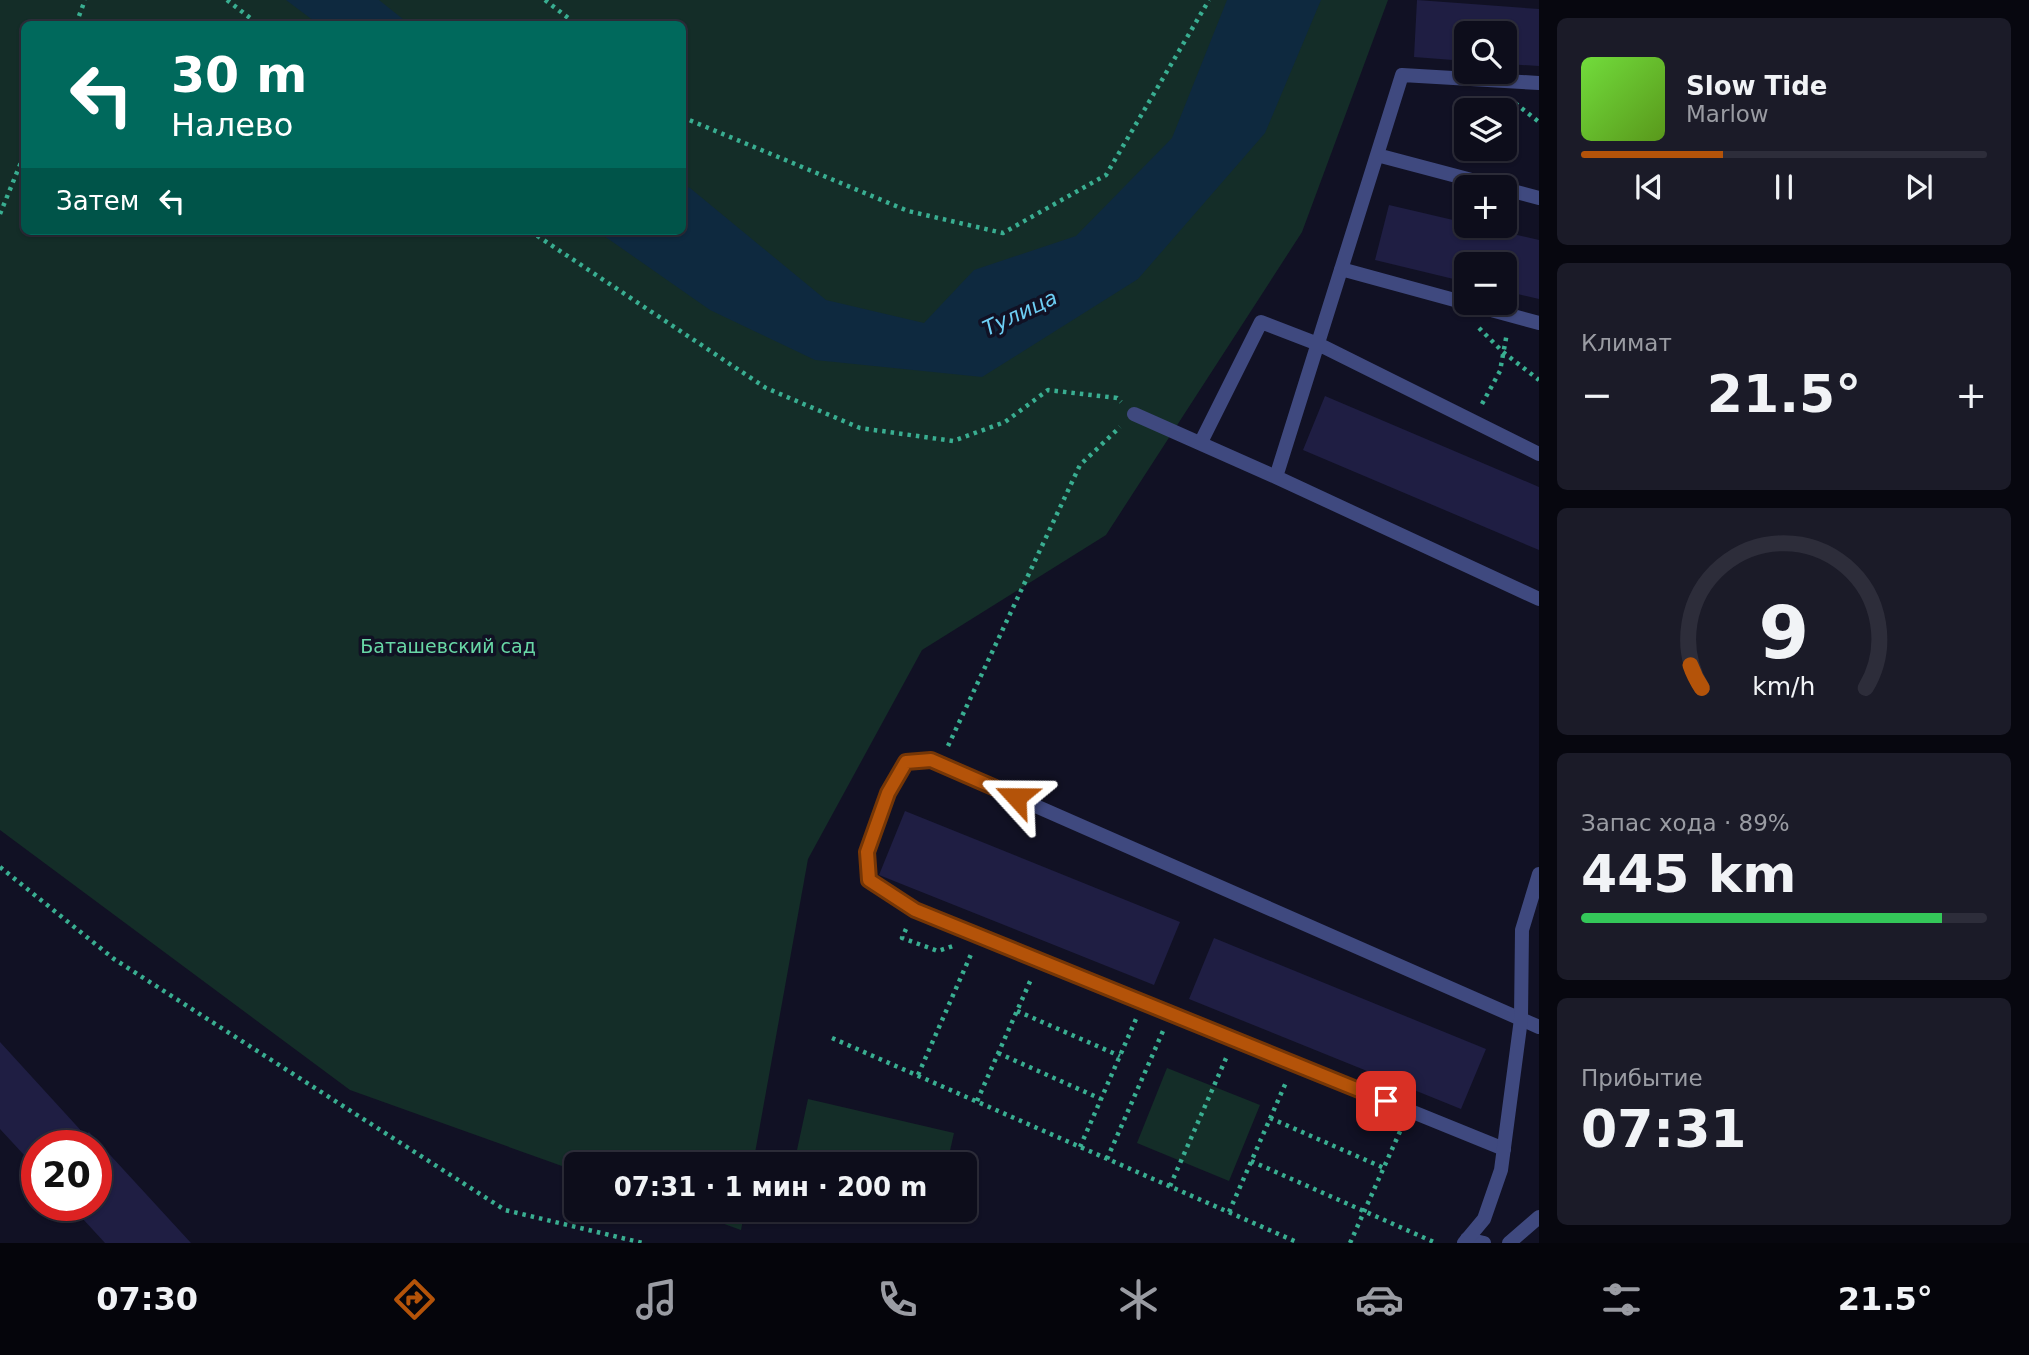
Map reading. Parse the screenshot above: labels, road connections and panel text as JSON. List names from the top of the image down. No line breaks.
{"water":["Тулица"],"parks":["Баташевский сад"],"page":{"map_buttons":["+","−"],"turn":["30 m","Налево"],"song":["Slow Tide","Marlow"],"then":"Затем","tile":["Климат",["Запас хода · 89%","445 km"],["Прибытие","07:31"]],"heat":["−","21.5°","+"],"limit":"20","trip":"07:31 · 1 мин · 200 m","tabs":["07:30","21.5°"],"gauge":["9","km/h"]}}
